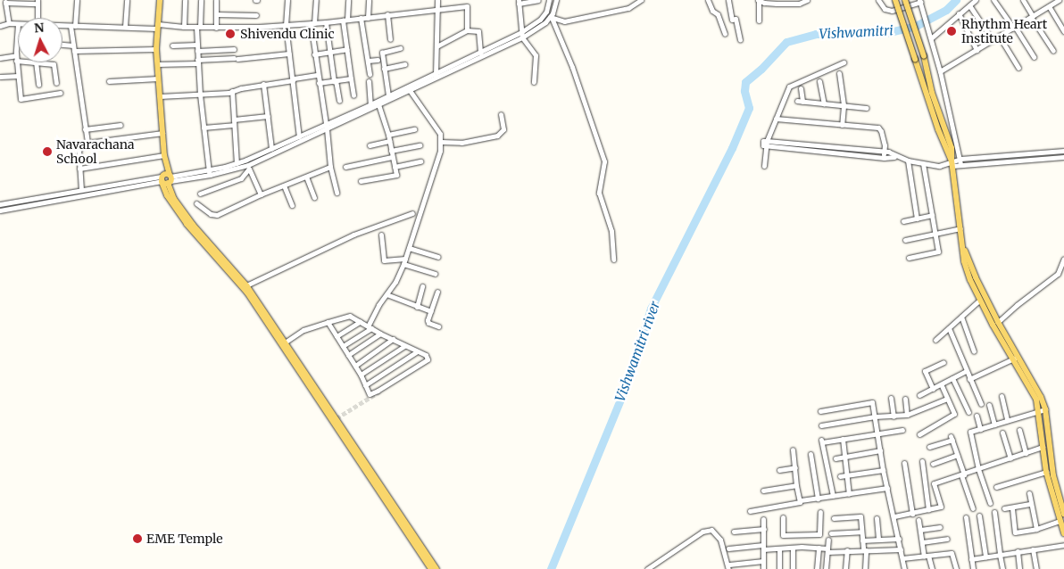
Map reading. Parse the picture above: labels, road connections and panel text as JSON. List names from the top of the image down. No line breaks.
{"water":["Vishwamitri","Vishwamitri river"],"places":["Rhythm Heart Institute","Shivendu Clinic","Navarachana School","EME Temple"],"north":"top"}
